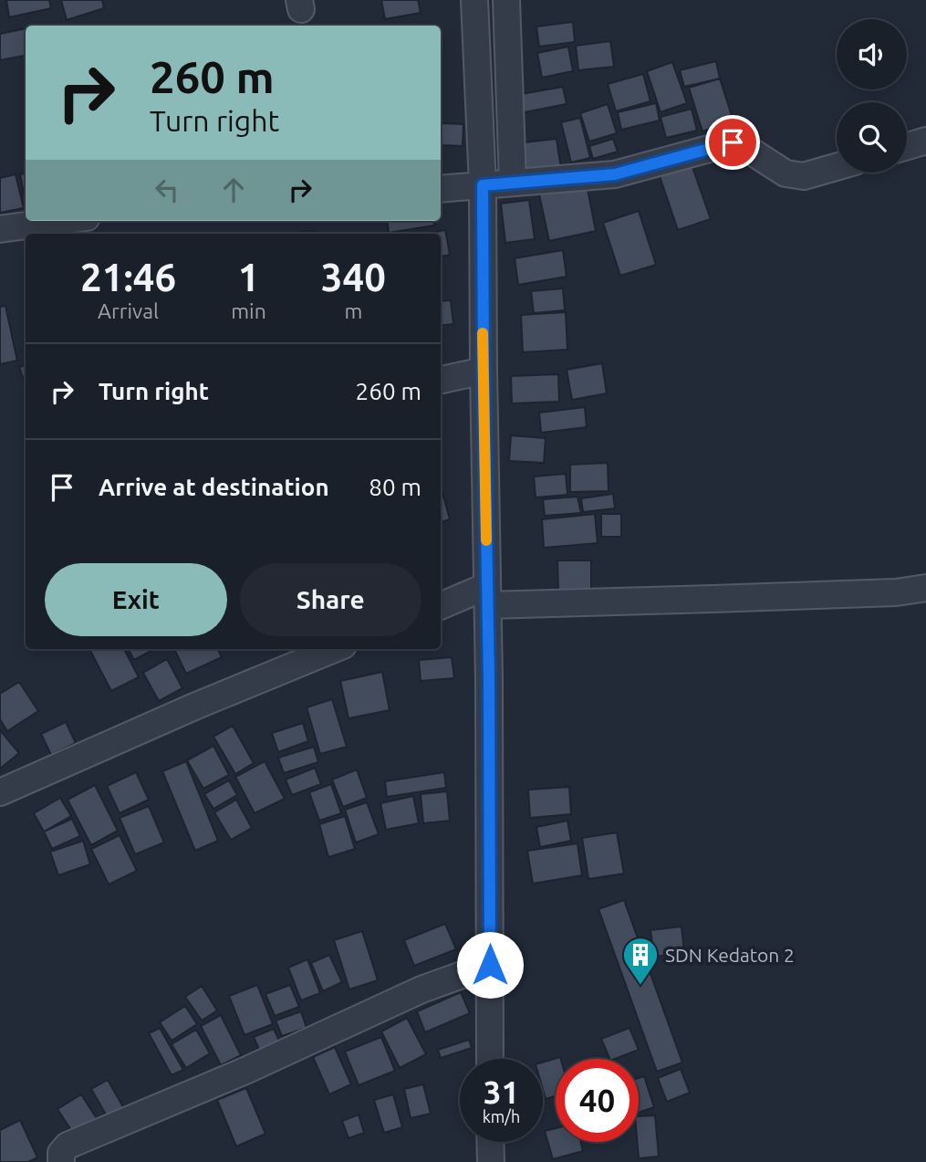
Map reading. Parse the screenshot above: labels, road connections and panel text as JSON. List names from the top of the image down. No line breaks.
{"places":{"building":["SDN Kedaton 2"]},"page":{"turn":["260 m","Turn right"],"eta":["21:46","Arrival","1","min","340","m"],"list":[{"name":"Turn right","value":"260 m"},{"name":"Arrive at destination","value":"80 m"}],"buttons":["Exit","Share"],"speed":"31 km/h","limit":"40"}}
